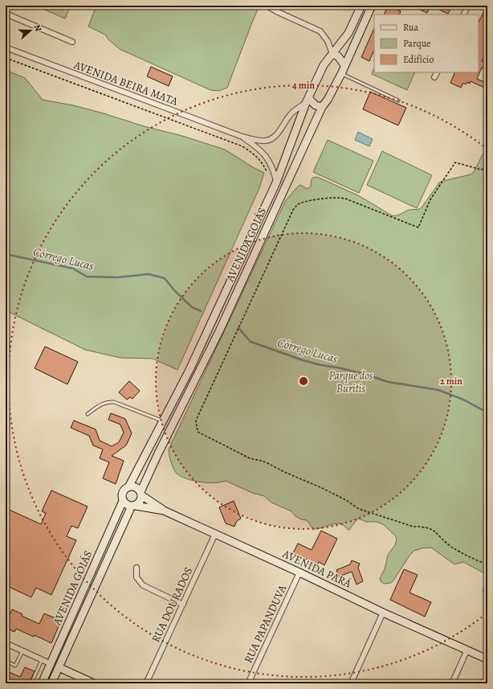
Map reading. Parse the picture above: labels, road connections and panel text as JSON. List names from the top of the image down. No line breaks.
{"streets":{"main road":["AVENIDA GOIÁS","AVENIDA PARÁ"],"street":["AVENIDA BEIRA MATA","RUA DOURADOS","RUA PAPANDUVA"]},"crossings":[["AVENIDA BEIRA MATA","AVENIDA GOIÁS"],["AVENIDA GOIÁS","AVENIDA PARÁ"],["AVENIDA PARÁ","RUA DOURADOS"],["AVENIDA PARÁ","RUA PAPANDUVA"]],"water":["Córrego Lucas"],"parks":["Parque dos Buritis"],"legend":["Rua","Parque","Edifício"],"north":"right","rings":["4 min","2 min"]}
